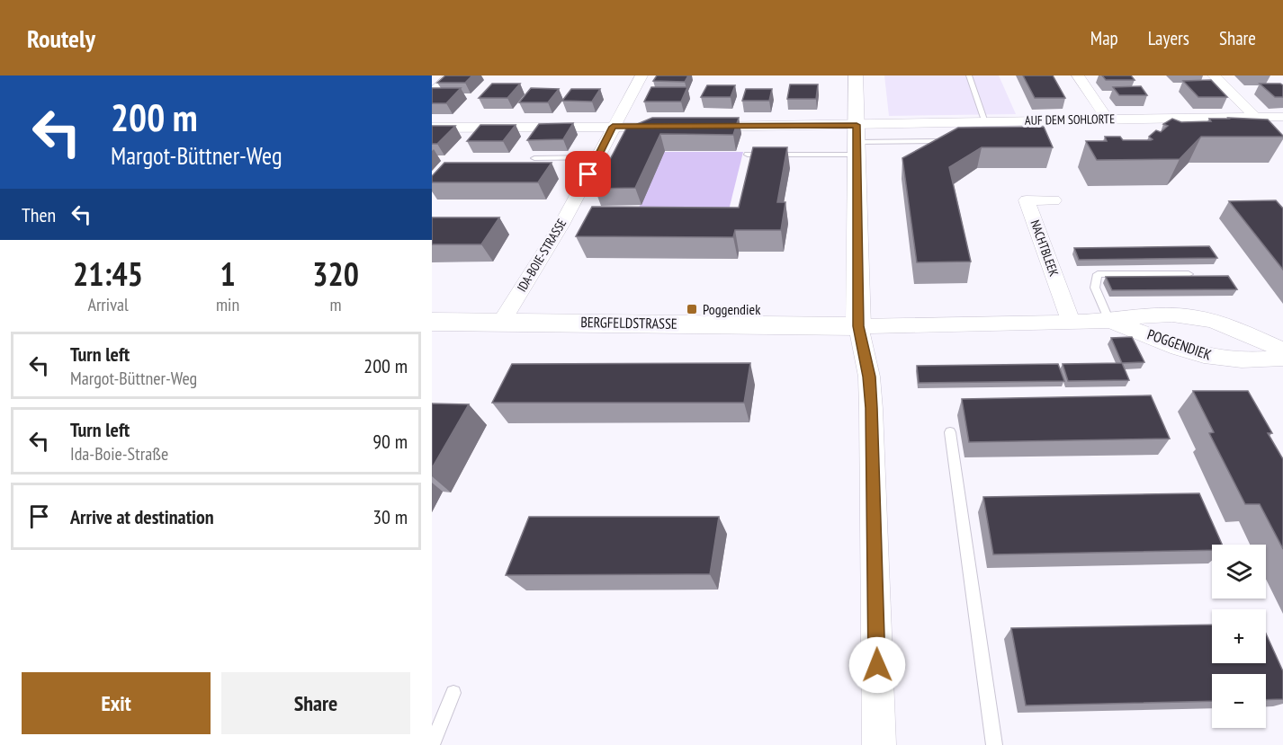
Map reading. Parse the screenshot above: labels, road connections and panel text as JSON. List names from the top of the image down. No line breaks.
{"streets":{"street":["AUF DEM SOHLORTE","NACHTBLEEK","IDA-BOIE-STRASSE","BERGFELDSTRASSE","POGGENDIEK"]},"crossings":[["NACHTBLEEK","POGGENDIEK"],["IDA-BOIE-STRASSE","BERGFELDSTRASSE"],["BERGFELDSTRASSE","POGGENDIEK"]],"places":{"transit":["Poggendiek"]},"page":{"header":"Routely","nav":["Map","Layers","Share"],"turn":["200 m","Margot-Büttner-Weg"],"then":"Then","eta":["21:45","Arrival","1","min","320","m"],"list":[{"name":"Turn left","note":"Margot-Büttner-Weg","value":"200 m"},{"name":"Turn left","note":"Ida-Boie-Straße","value":"90 m"},{"name":"Arrive at destination","value":"30 m"}],"map_buttons":["+","−"],"buttons":["Exit","Share"]}}
